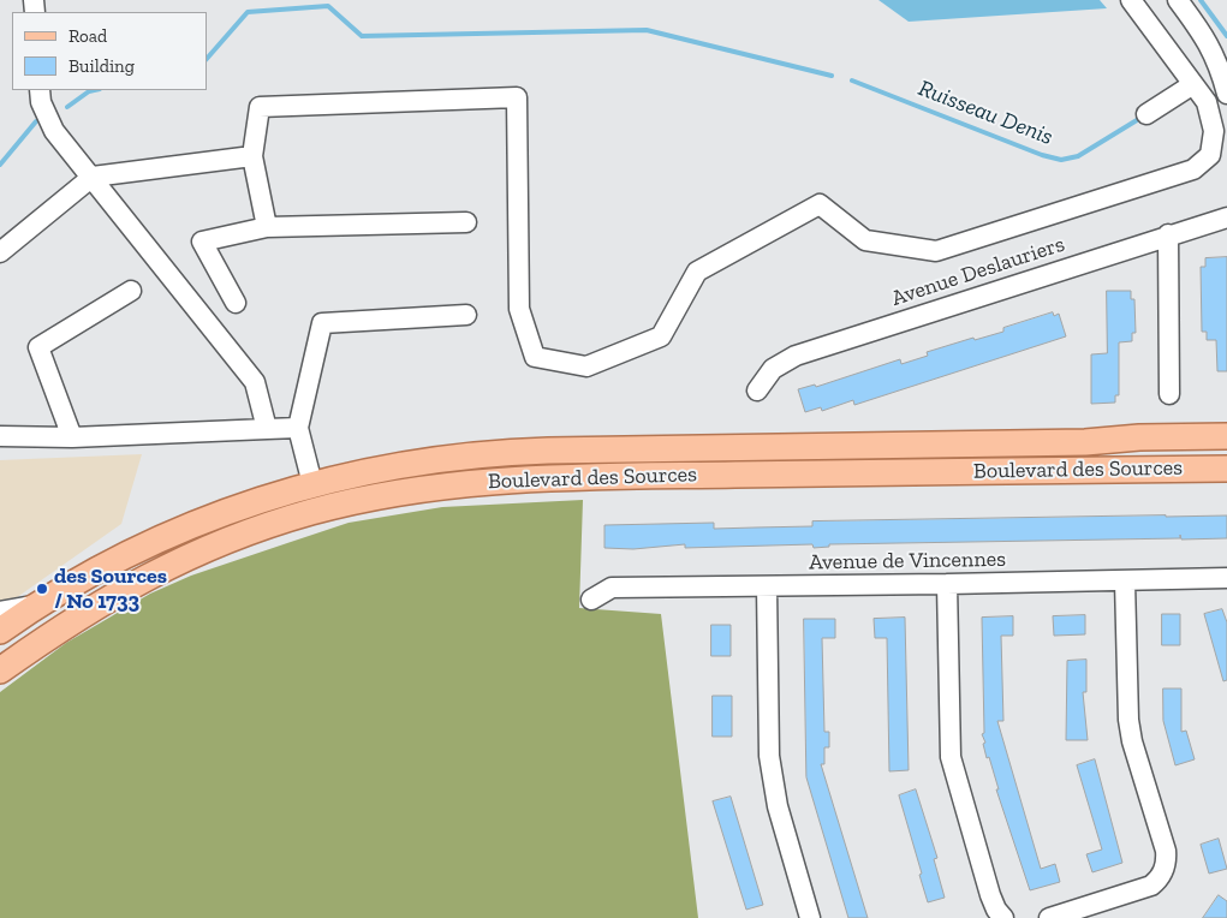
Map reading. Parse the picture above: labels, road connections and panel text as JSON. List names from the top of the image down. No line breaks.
{"streets":{"main road":["Boulevard des Sources"],"street":["Avenue Deslauriers","Avenue de Vincennes"]},"water":["Ruisseau Denis"],"places":["des Sources / No 1733"],"legend":["Road","Building"]}
